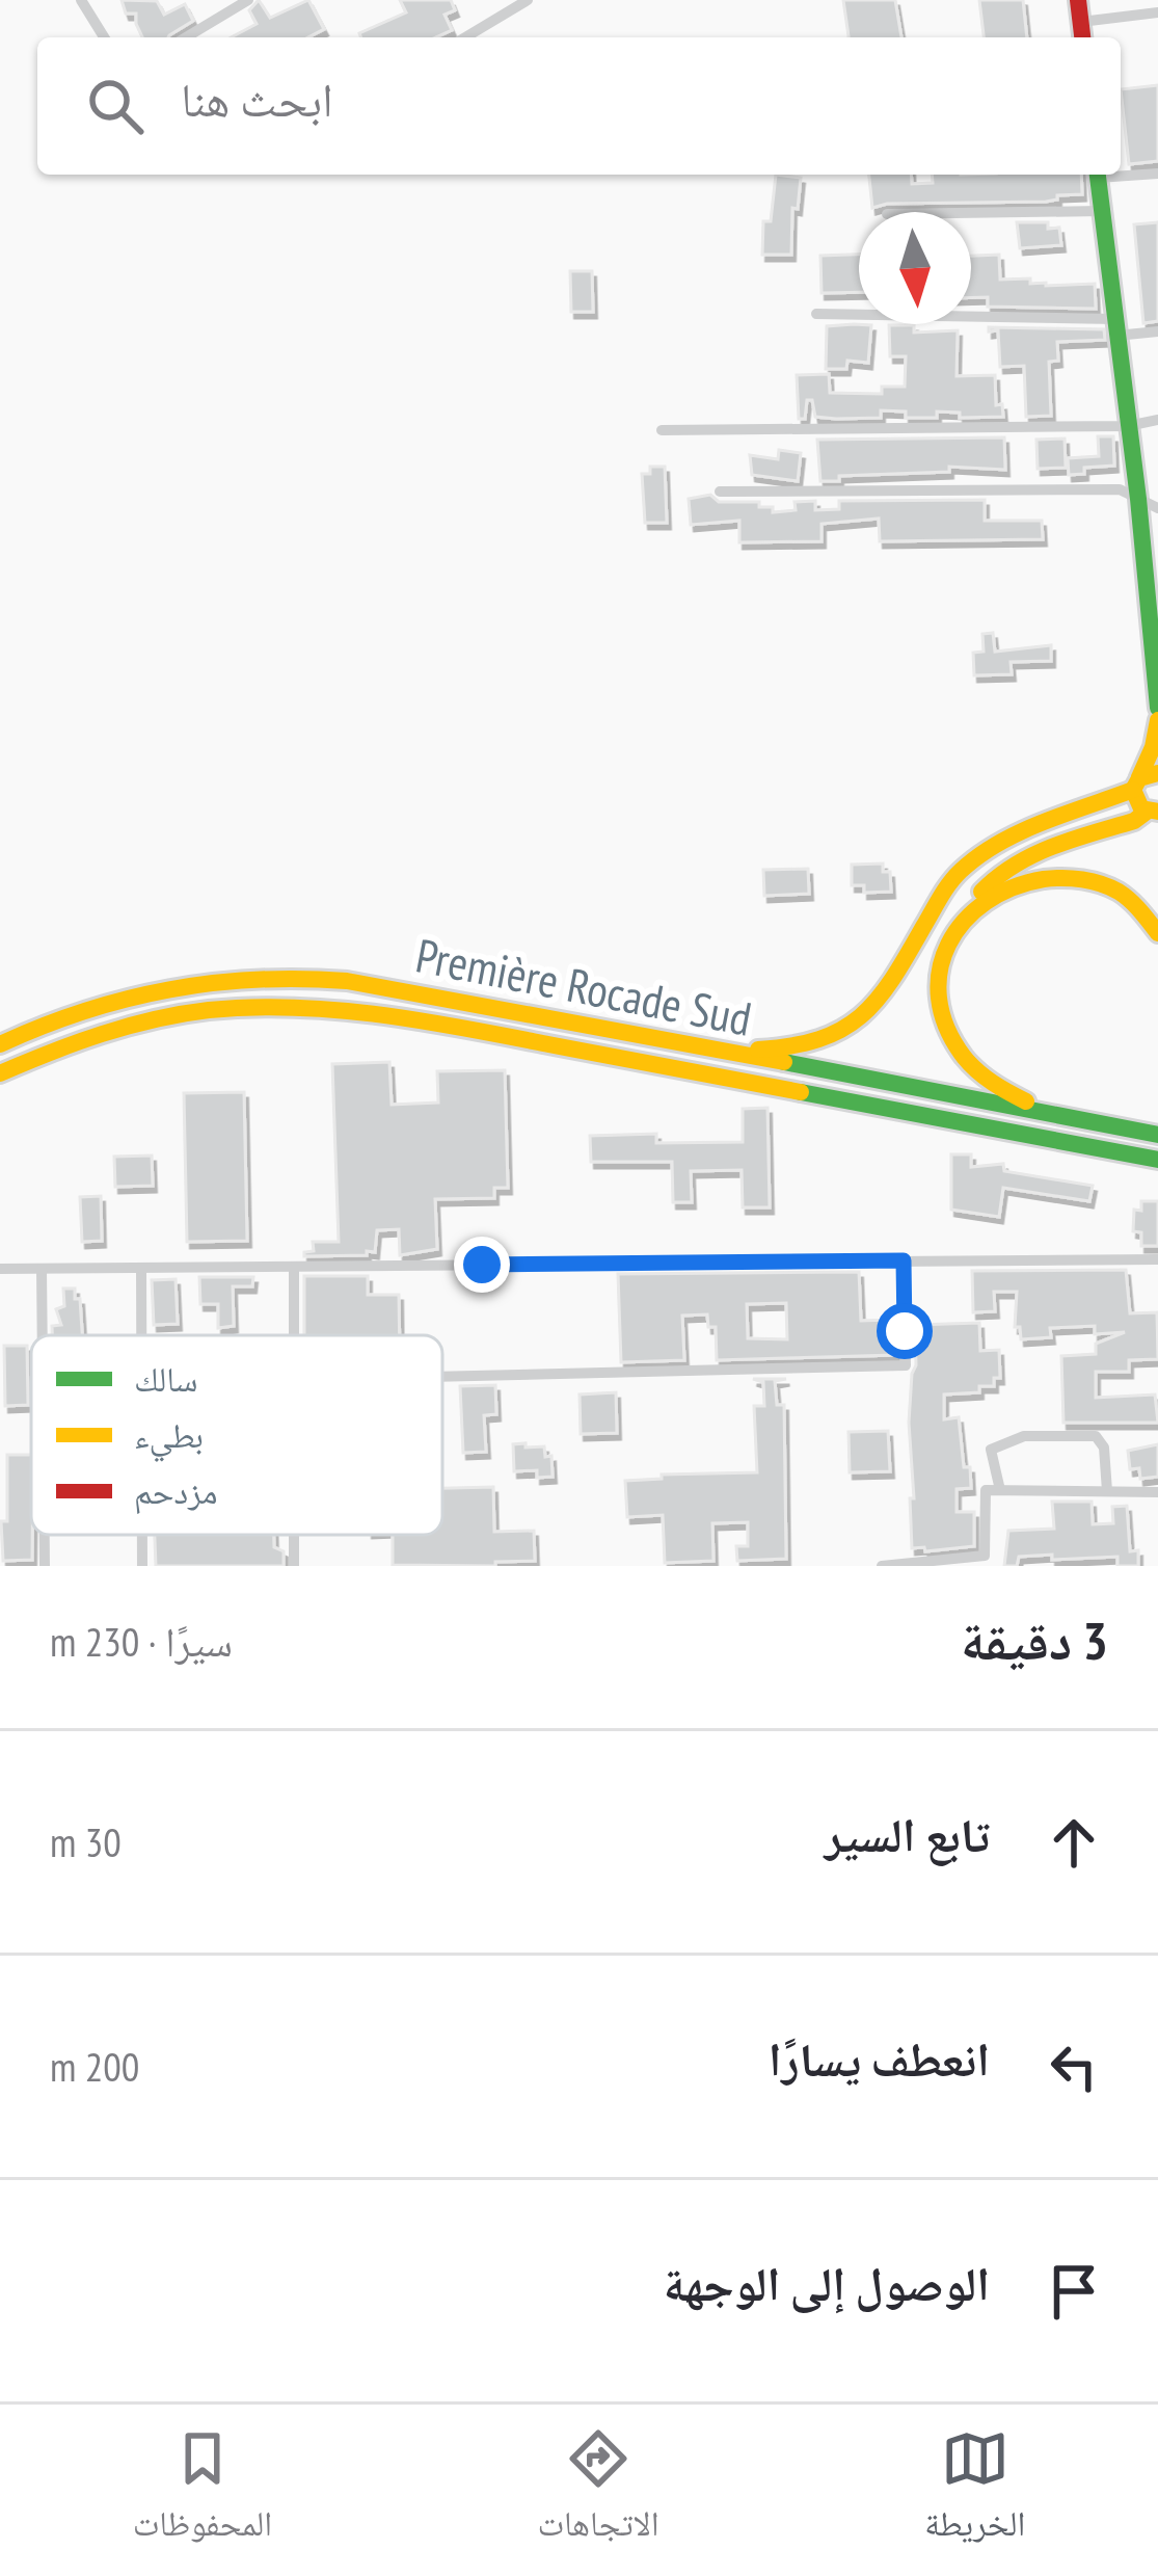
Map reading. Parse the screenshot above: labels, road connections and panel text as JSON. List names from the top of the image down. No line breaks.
{"streets":{"main road":["Première Rocade Sud"]},"legend":["سالك","بطيء","مزدحم"],"north":"bottom","page":{"search":"ابحث هنا","heading":["3 دقيقة","سيرًا · 230 m"],"list":[["تابع السير","30 m"],["انعطف يسارًا","200 m"],"الوصول إلى الوجهة"],"nav":["الخريطة","الاتجاهات","المحفوظات"]}}
